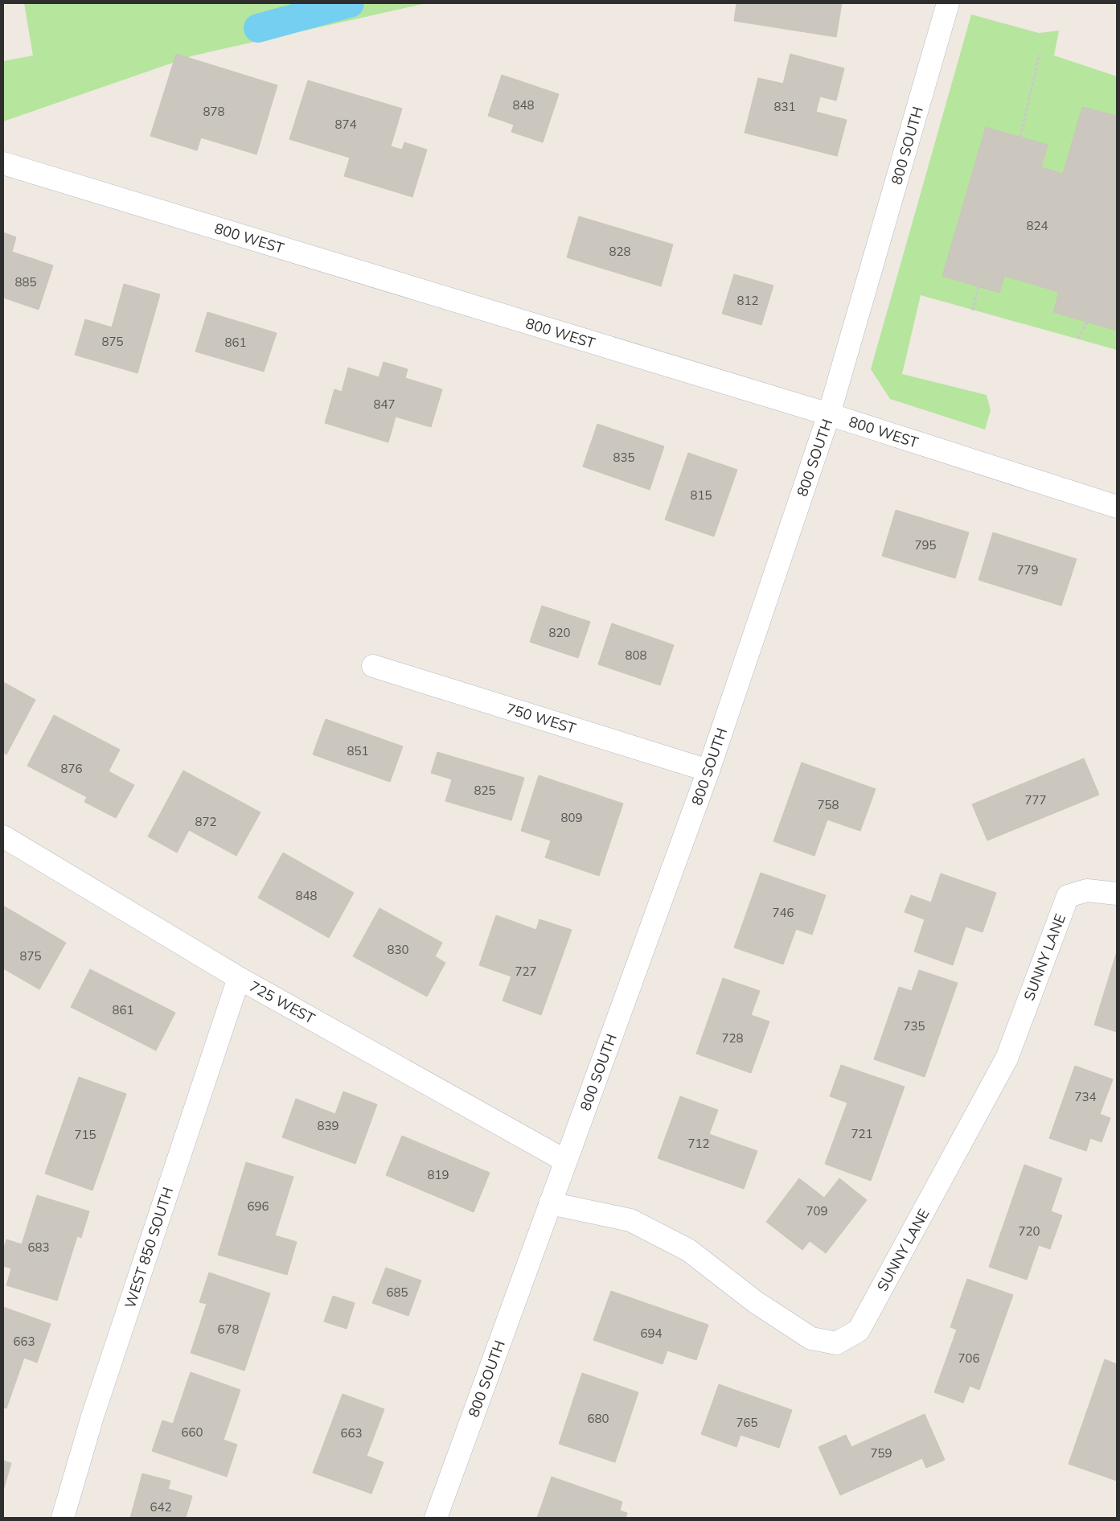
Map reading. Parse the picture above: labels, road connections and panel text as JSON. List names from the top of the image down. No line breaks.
{"streets":{"street":["800 SOUTH","800 WEST","750 WEST","SUNNY LANE","725 WEST","WEST 850 SOUTH"]},"crossings":[["800 SOUTH","800 WEST"],["800 SOUTH","750 WEST"],["800 SOUTH","SUNNY LANE"],["800 SOUTH","725 WEST"],["725 WEST","WEST 850 SOUTH"]],"house_numbers":["848","831","878","874","824","828","885","812","875","861","847","835","815","795","779","820","808","851","876","825","777","758","809","872","848","746","830","875","727","861","735","728","734","839","721","715","712","819","696","709","720","683","685","678","694","663","706","680","765","660","663","759","642"]}
